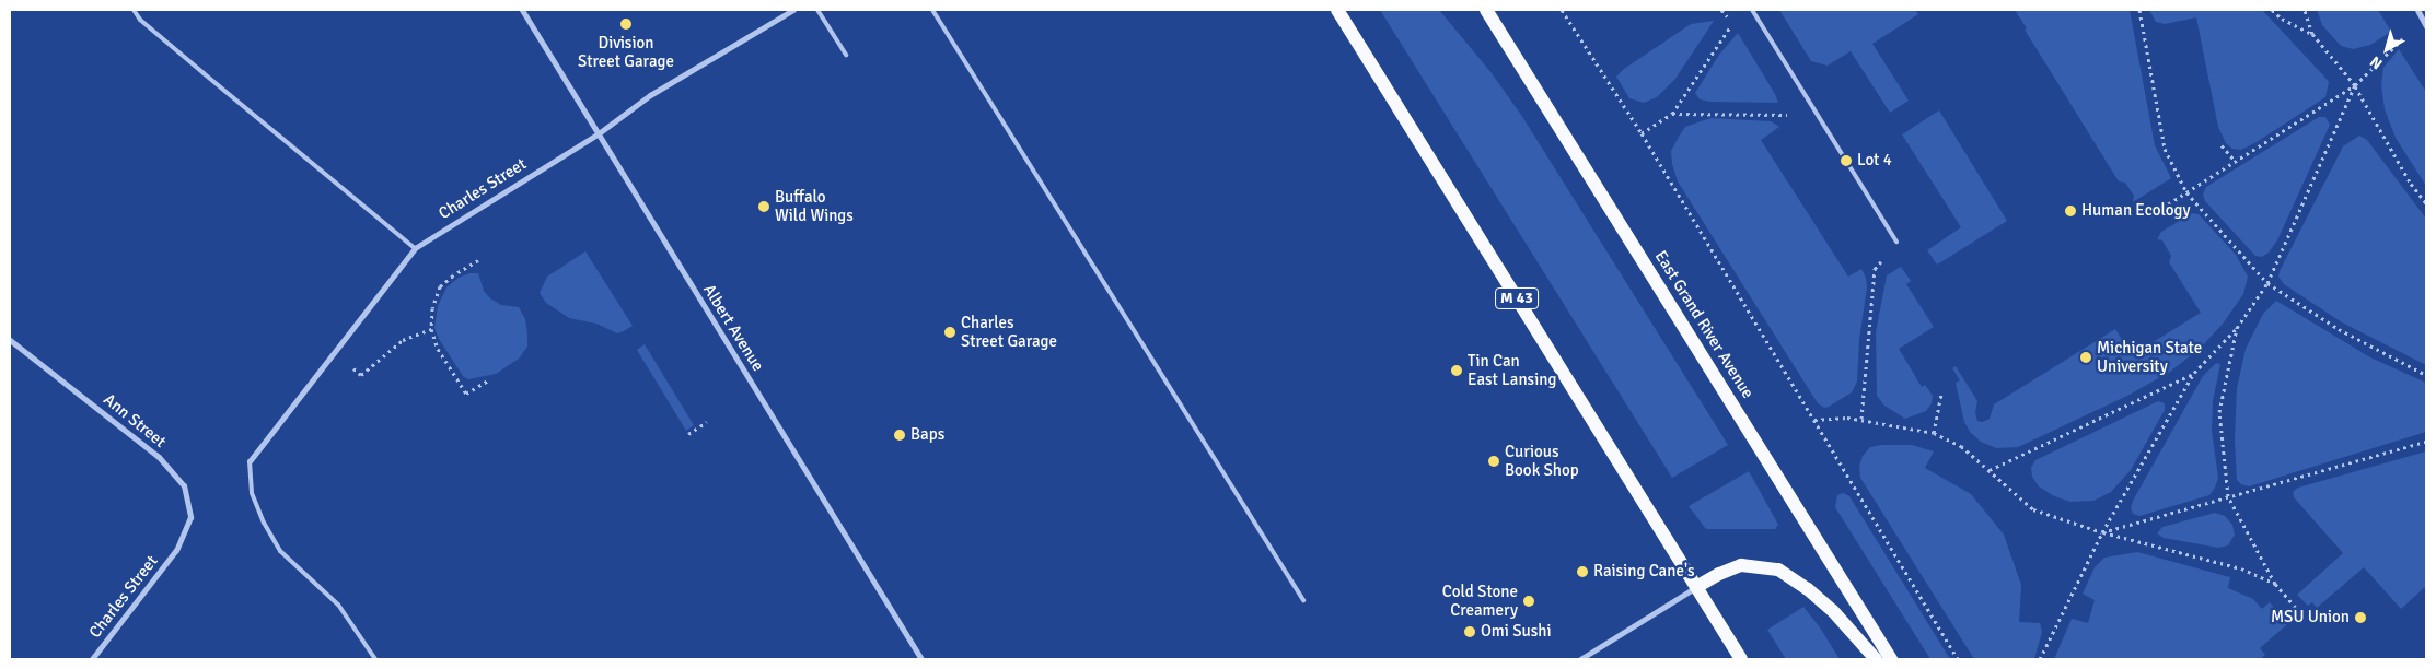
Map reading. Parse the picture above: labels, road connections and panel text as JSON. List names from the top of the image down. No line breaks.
{"streets":{"main road":["M 43","East Grand River Avenue"],"street":["Charles Street","Albert Avenue","Ann Street"]},"crossings":[["Charles Street","Albert Avenue"],["Charles Street","Ann Street"]],"places":["Division Street Garage","Lot 4","Buffalo Wild Wings","Human Ecology","Charles Street Garage","Michigan State University","Tin Can East Lansing","Baps","Curious Book Shop","Raising Cane's","Cold Stone Creamery","MSU Union","Omi Sushi"],"north":"bottom left"}
